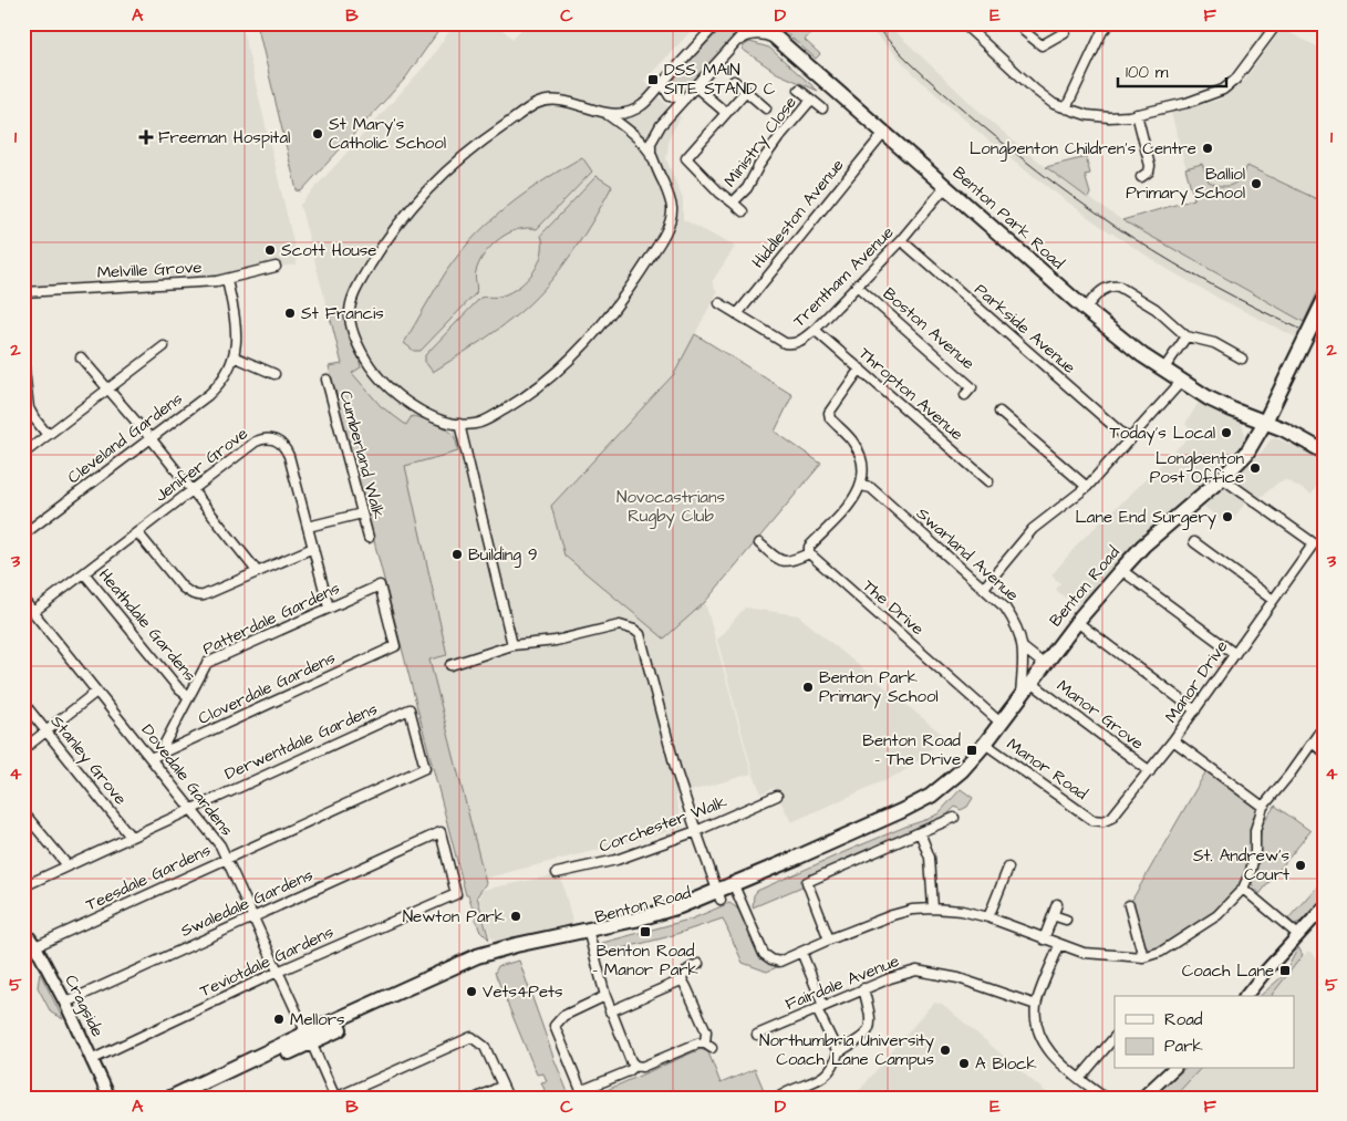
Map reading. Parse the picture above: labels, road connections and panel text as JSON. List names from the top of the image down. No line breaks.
{"streets":{"main road":["Benton Park Road","Benton Road"],"street":["Ministry Close","Hiddleston Avenue","Melville Grove","Trentham Avenue","Boston Avenue","Parkside Avenue","Thropton Avenue","Cleveland Gardens","Cumberland Walk","Jenifer Grove","Swarland Avenue","The Drive","Patterdale Gardens","Heathdale Gardens","Manor Drive","Cloverdale Gardens","Manor Grove","Derwentdale Gardens","Stanley Grove","Manor Road","Dovedale Gardens","Corchester Walk","Teesdale Gardens","Swaledale Gardens","Teviotdale Gardens","Fairdale Avenue","Cragside"]},"crossings":[["Hiddleston Avenue","Benton Park Road"],["Hiddleston Avenue","Trentham Avenue"],["Benton Park Road","Trentham Avenue"],["Benton Park Road","Benton Road"],["Melville Grove","Cleveland Gardens"],["Trentham Avenue","Boston Avenue"],["Trentham Avenue","Parkside Avenue"],["Trentham Avenue","Thropton Avenue"],["Jenifer Grove","Patterdale Gardens"],["Jenifer Grove","Heathdale Gardens"],["Jenifer Grove","Dovedale Gardens"],["Swarland Avenue","Benton Road"],["Benton Road","The Drive"],["Benton Road","Manor Grove"],["Benton Road","Manor Road"],["Benton Road","Dovedale Gardens"],["Patterdale Gardens","Heathdale Gardens"],["Patterdale Gardens","Cloverdale Gardens"],["Manor Drive","Manor Grove"],["Manor Drive","Manor Road"],["Cloverdale Gardens","Dovedale Gardens"],["Derwentdale Gardens","Stanley Grove"],["Derwentdale Gardens","Dovedale Gardens"],["Derwentdale Gardens","Teesdale Gardens"],["Dovedale Gardens","Teesdale Gardens"],["Dovedale Gardens","Swaledale Gardens"],["Dovedale Gardens","Teviotdale Gardens"],["Teesdale Gardens","Cragside"],["Swaledale Gardens","Teviotdale Gardens"],["Swaledale Gardens","Cragside"],["Teviotdale Gardens","Cragside"]],"parks":["Novocastrians Rugby Club"],"places":{"transit":["DSS MAIN SITE STAND C","Benton Road - The Drive","Benton Road - Manor Park","Coach Lane"],"other":["St Mary's Catholic School","Longbenton Children's Centre","Balliol Primary School","Scott House","St Francis","Today's Local","Longbenton Post Office","Lane End Surgery","Building 9","Benton Park Primary School","St. Andrew’s Court","Newton Park","Vets4Pets","Mellors","Northumbria University Coach Lane Campus","A Block"],"health":["Freeman Hospital"]},"legend":["Road","Park"],"scale_bar":"100 m","grid":{"columns":["A","B","C","D","E","F"],"rows":["1","2","3","4","5"]}}
